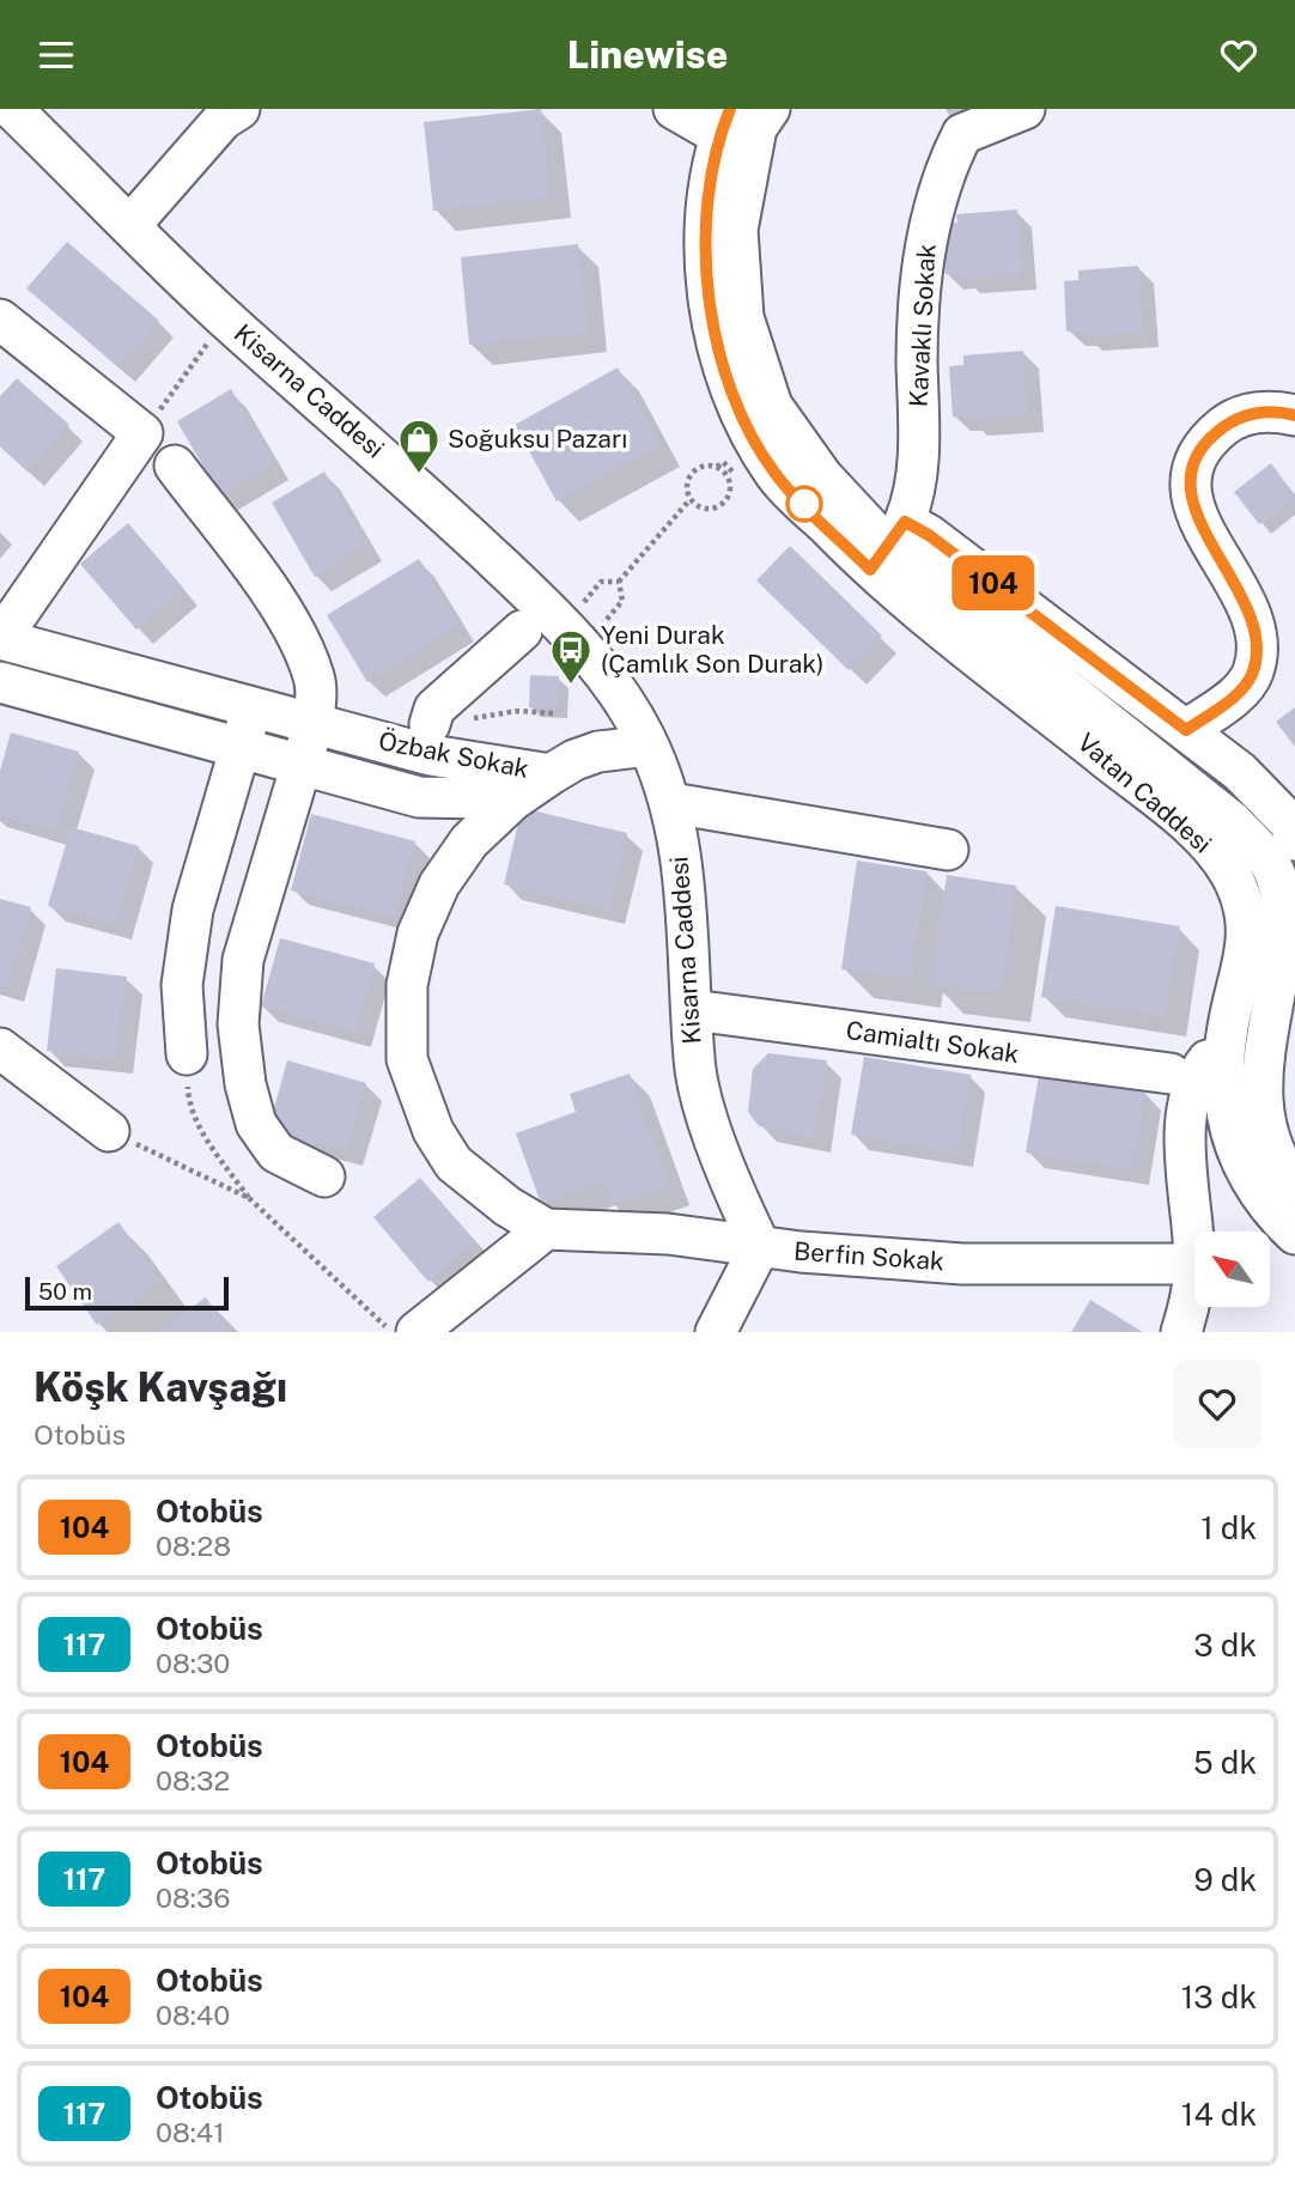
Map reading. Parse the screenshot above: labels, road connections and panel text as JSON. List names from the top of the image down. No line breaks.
{"streets":{"street":["Kavaklı Sokak","Kisarna Caddesi","Özbak Sokak","Vatan Caddesi","Camialtı Sokak","Berfin Sokak"]},"crossings":[["Kavaklı Sokak","Vatan Caddesi"],["Kisarna Caddesi","Camialtı Sokak"],["Kisarna Caddesi","Berfin Sokak"]],"places":{"shop":["Soğuksu Pazarı"],"bus stop":["Yeni Durak (Çamlık Son Durak)"]},"lines":["bus line 104"],"scale_bar":"50 m","north":"top left","page":{"header":"Linewise","on_map":"104","scale":"50 m","heading":["Köşk Kavşağı","Otobüs"],"list":[{"mark":"104","name":"Otobüs","note":"08:28","value":"1 dk"},{"mark":"117","name":"Otobüs","note":"08:30","value":"3 dk"},{"mark":"104","name":"Otobüs","note":"08:32","value":"5 dk"},{"mark":"117","name":"Otobüs","note":"08:36","value":"9 dk"},{"mark":"104","name":"Otobüs","note":"08:40","value":"13 dk"},{"mark":"117","name":"Otobüs","note":"08:41","value":"14 dk"}]}}
